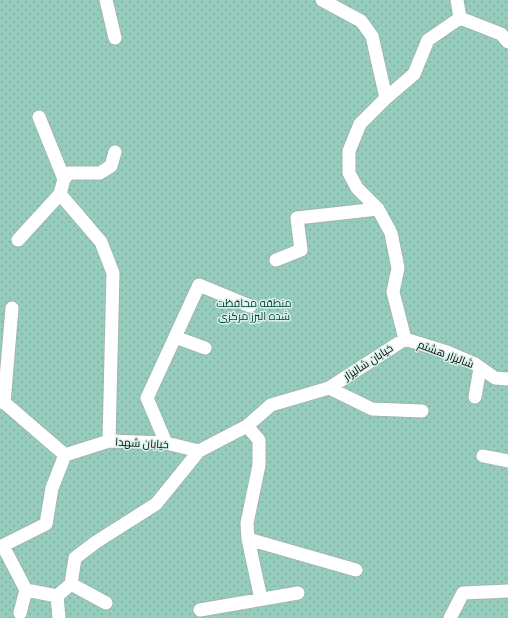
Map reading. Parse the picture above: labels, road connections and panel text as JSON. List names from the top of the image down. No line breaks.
{"streets":{"street":["شالیزار هشتم","خیابان شالیزار","خیابان شهدا"]},"crossings":[["شالیزار هشتم","خیابان شالیزار"],["خیابان شالیزار","خیابان شهدا"]],"parks":["منطقه محافظت شده البرز مرکزی"]}
